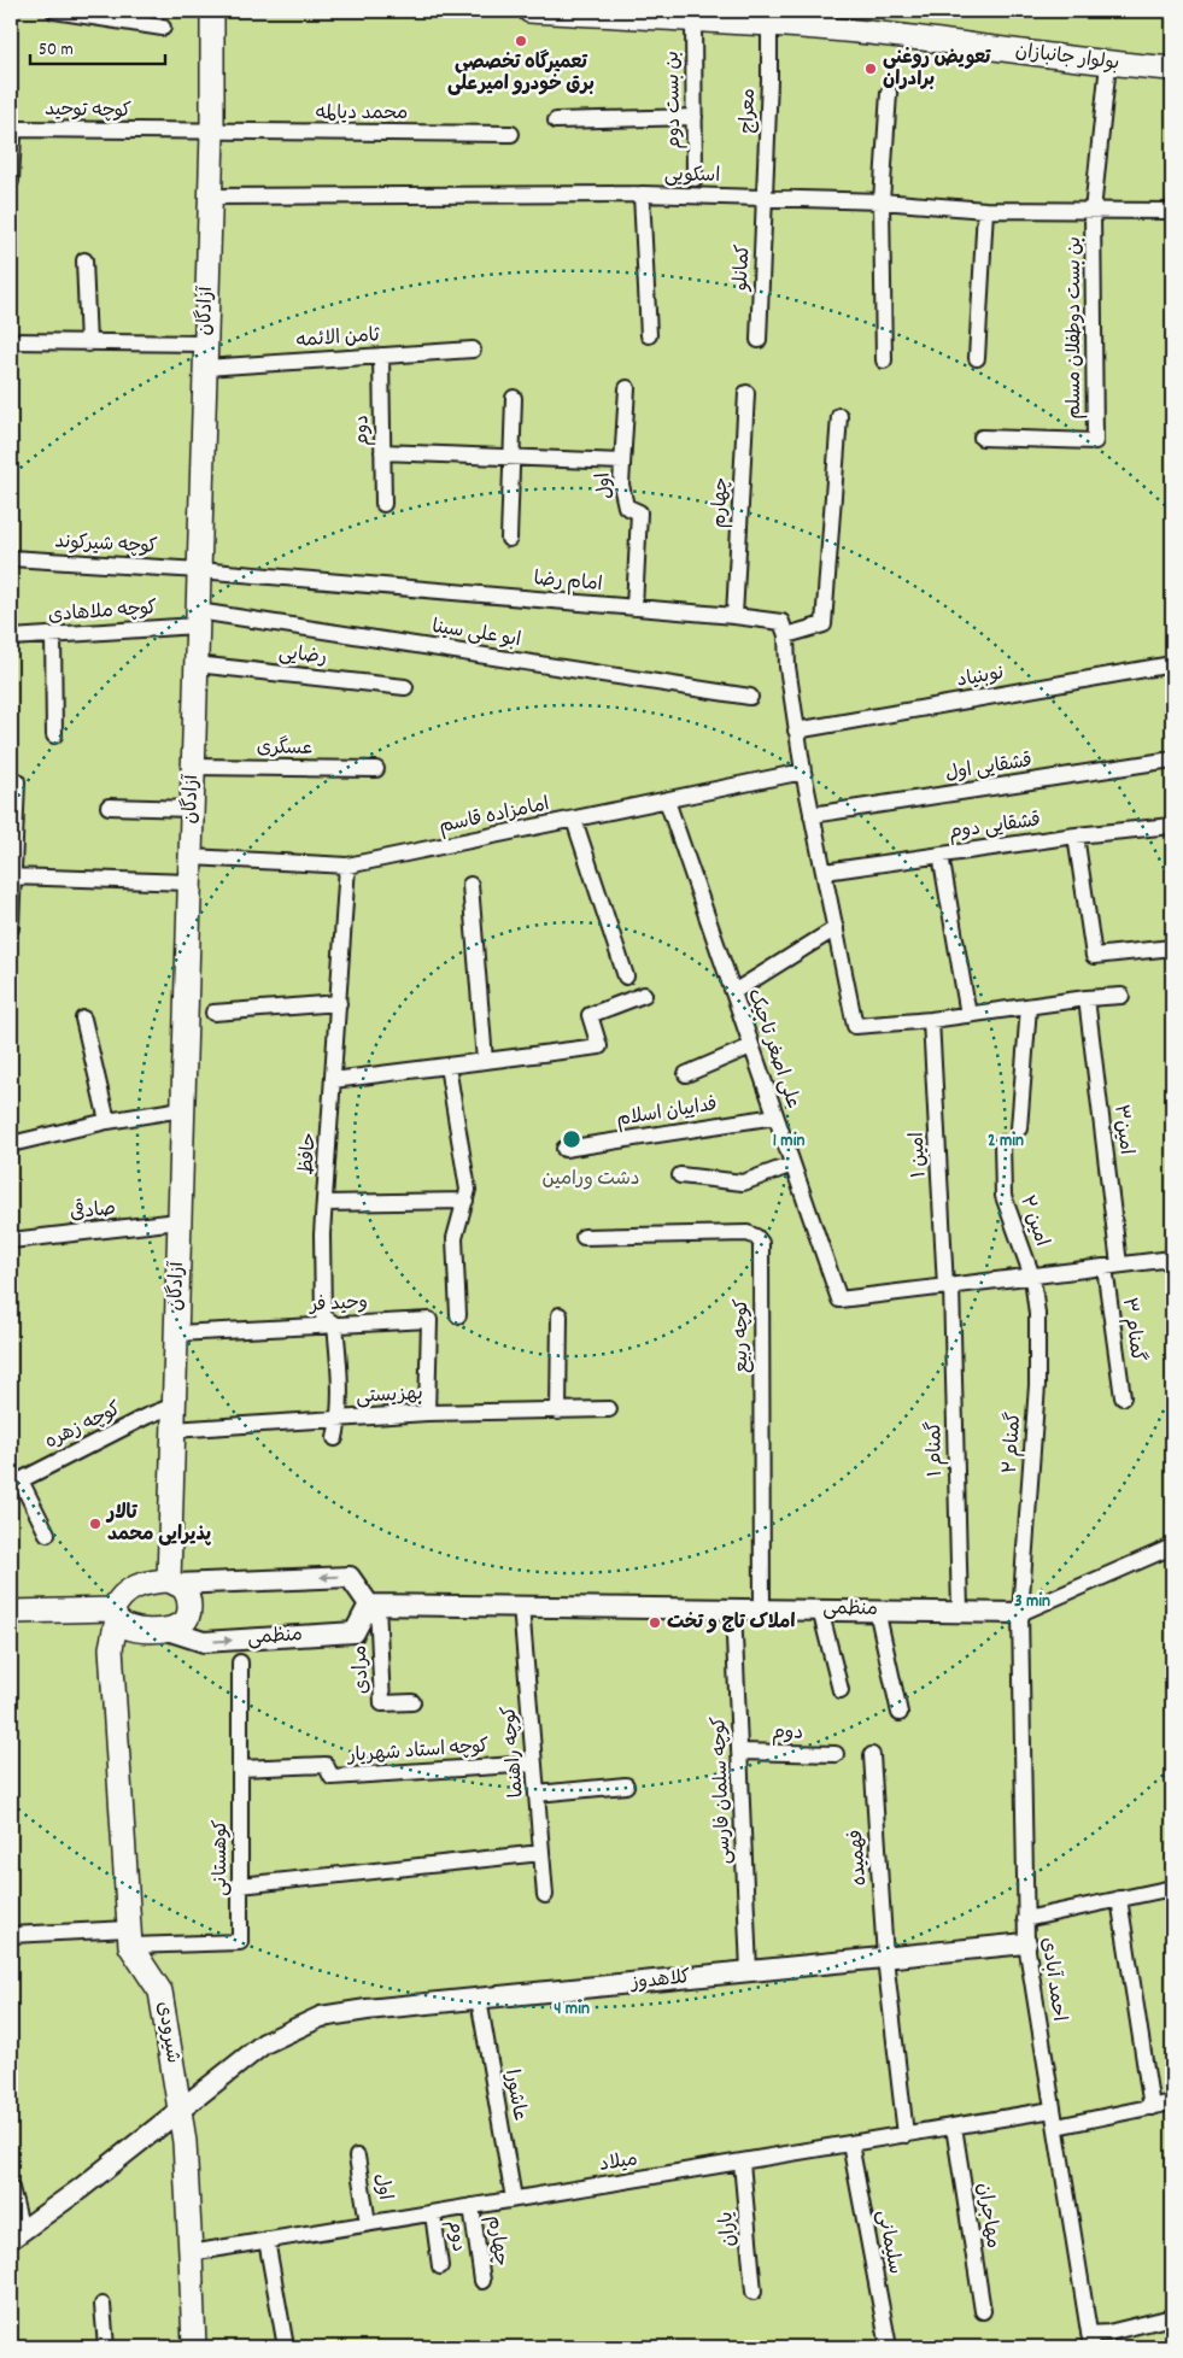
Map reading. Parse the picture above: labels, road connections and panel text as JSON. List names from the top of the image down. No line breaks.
{"streets":{"main road":["بولوار جانبازان","آزادگان","شیرودی"],"street":["بن بست دوم","کوچه توحید","معراج","محمد دیالمه","اسکویی","کمانلو","بن بست دوطفلان مسلم","ثامن الائمه","دوم","اول","چهارم","کوچه شیرکوند","امام رضا","کوچه ملاهادی","ابو علی سینا","رضایی","نوبنیاد","عسگری","قشقایی اول","امامزاده قاسم","قشقایی دوم","علی اصغر تاجیک","فداییان اسلام","امین۳","حافظ","امین ۱","صادقی","امین ۲","وحید فر","گمنام ۳","کوچه ربیع","بهزیستی","کوچه زهره","گمنام ۲","گمنام ۱","منظمی","مرادی","کوچه استاد شهریار","کوچه راهنما","کوچه سلمان فارسی","کوهستانی","فهمیده","احمد آبادی","کلاهدوز","عاشورا","میلاد","مهاجران","یاران","سلیمانی"]},"crossings":[["بولوار جانبازان","بن بست دوم"],["بولوار جانبازان","معراج"],["کوچه توحید","محمد دیالمه"],["کوچه توحید","آزادگان"],["معراج","اسکویی"],["معراج","کمانلو"],["محمد دیالمه","آزادگان"],["اسکویی","کمانلو"],["اسکویی","آزادگان"],["اسکویی","بن بست دوطفلان مسلم"],["آزادگان","ثامن الائمه"],["آزادگان","کوچه شیرکوند"],["آزادگان","امام رضا"],["آزادگان","کوچه ملاهادی"],["آزادگان","ابو علی سینا"],["آزادگان","رضایی"],["آزادگان","عسگری"],["آزادگان","امامزاده قاسم"],["آزادگان","صادقی"],["آزادگان","وحید فر"],["آزادگان","بهزیستی"],["آزادگان","کوچه زهره"],["آزادگان","منظمی"],["آزادگان","شیرودی"],["ثامن الائمه","دوم"],["دوم","کوچه سلمان فارسی"],["دوم","میلاد"],["اول","امام رضا"],["اول","میلاد"],["چهارم","امام رضا"],["چهارم","میلاد"],["کوچه شیرکوند","امام رضا"],["کوچه ملاهادی","ابو علی سینا"],["امامزاده قاسم","علی اصغر تاجیک"],["امامزاده قاسم","حافظ"],["علی اصغر تاجیک","فداییان اسلام"],["علی اصغر تاجیک","امین۳"],["علی اصغر تاجیک","امین ۱"],["علی اصغر تاجیک","امین ۲"],["علی اصغر تاجیک","گمنام ۳"],["علی اصغر تاجیک","گمنام ۲"],["علی اصغر تاجیک","گمنام ۱"],["امین۳","گمنام ۳"],["حافظ","وحید فر"],["حافظ","بهزیستی"],["امین ۱","گمنام ۱"],["امین ۲","گمنام ۲"],["وحید فر","بهزیستی"],["کوچه ربیع","منظمی"],["گمنام ۲","منظمی"],["گمنام ۲","احمد آبادی"],["گمنام ۱","منظمی"],["منظمی","مرادی"],["منظمی","کوچه راهنما"],["منظمی","کوچه سلمان فارسی"],["منظمی","احمد آبادی"],["منظمی","شیرودی"],["کوچه استاد شهریار","کوچه راهنما"],["کوچه استاد شهریار","کوهستانی"],["کوچه سلمان فارسی","کلاهدوز"],["کوهستانی","شیرودی"],["فهمیده","کلاهدوز"],["فهمیده","میلاد"],["احمد آبادی","کلاهدوز"],["احمد آبادی","میلاد"],["کلاهدوز","شیرودی"],["کلاهدوز","عاشورا"],["شیرودی","میلاد"],["عاشورا","میلاد"],["میلاد","مهاجران"],["میلاد","یاران"],["میلاد","سلیمانی"]],"parks":["دشت ورامین"],"places":["تعمیرگاه تخصصی برق خودرو امیرعلی","تعویض روغنی برادران","تالار پذیرایی محمد","املاک تاج و تخت"],"scale_bar":"50 m","rings":["1 min","2 min","3 min","4 min"]}
